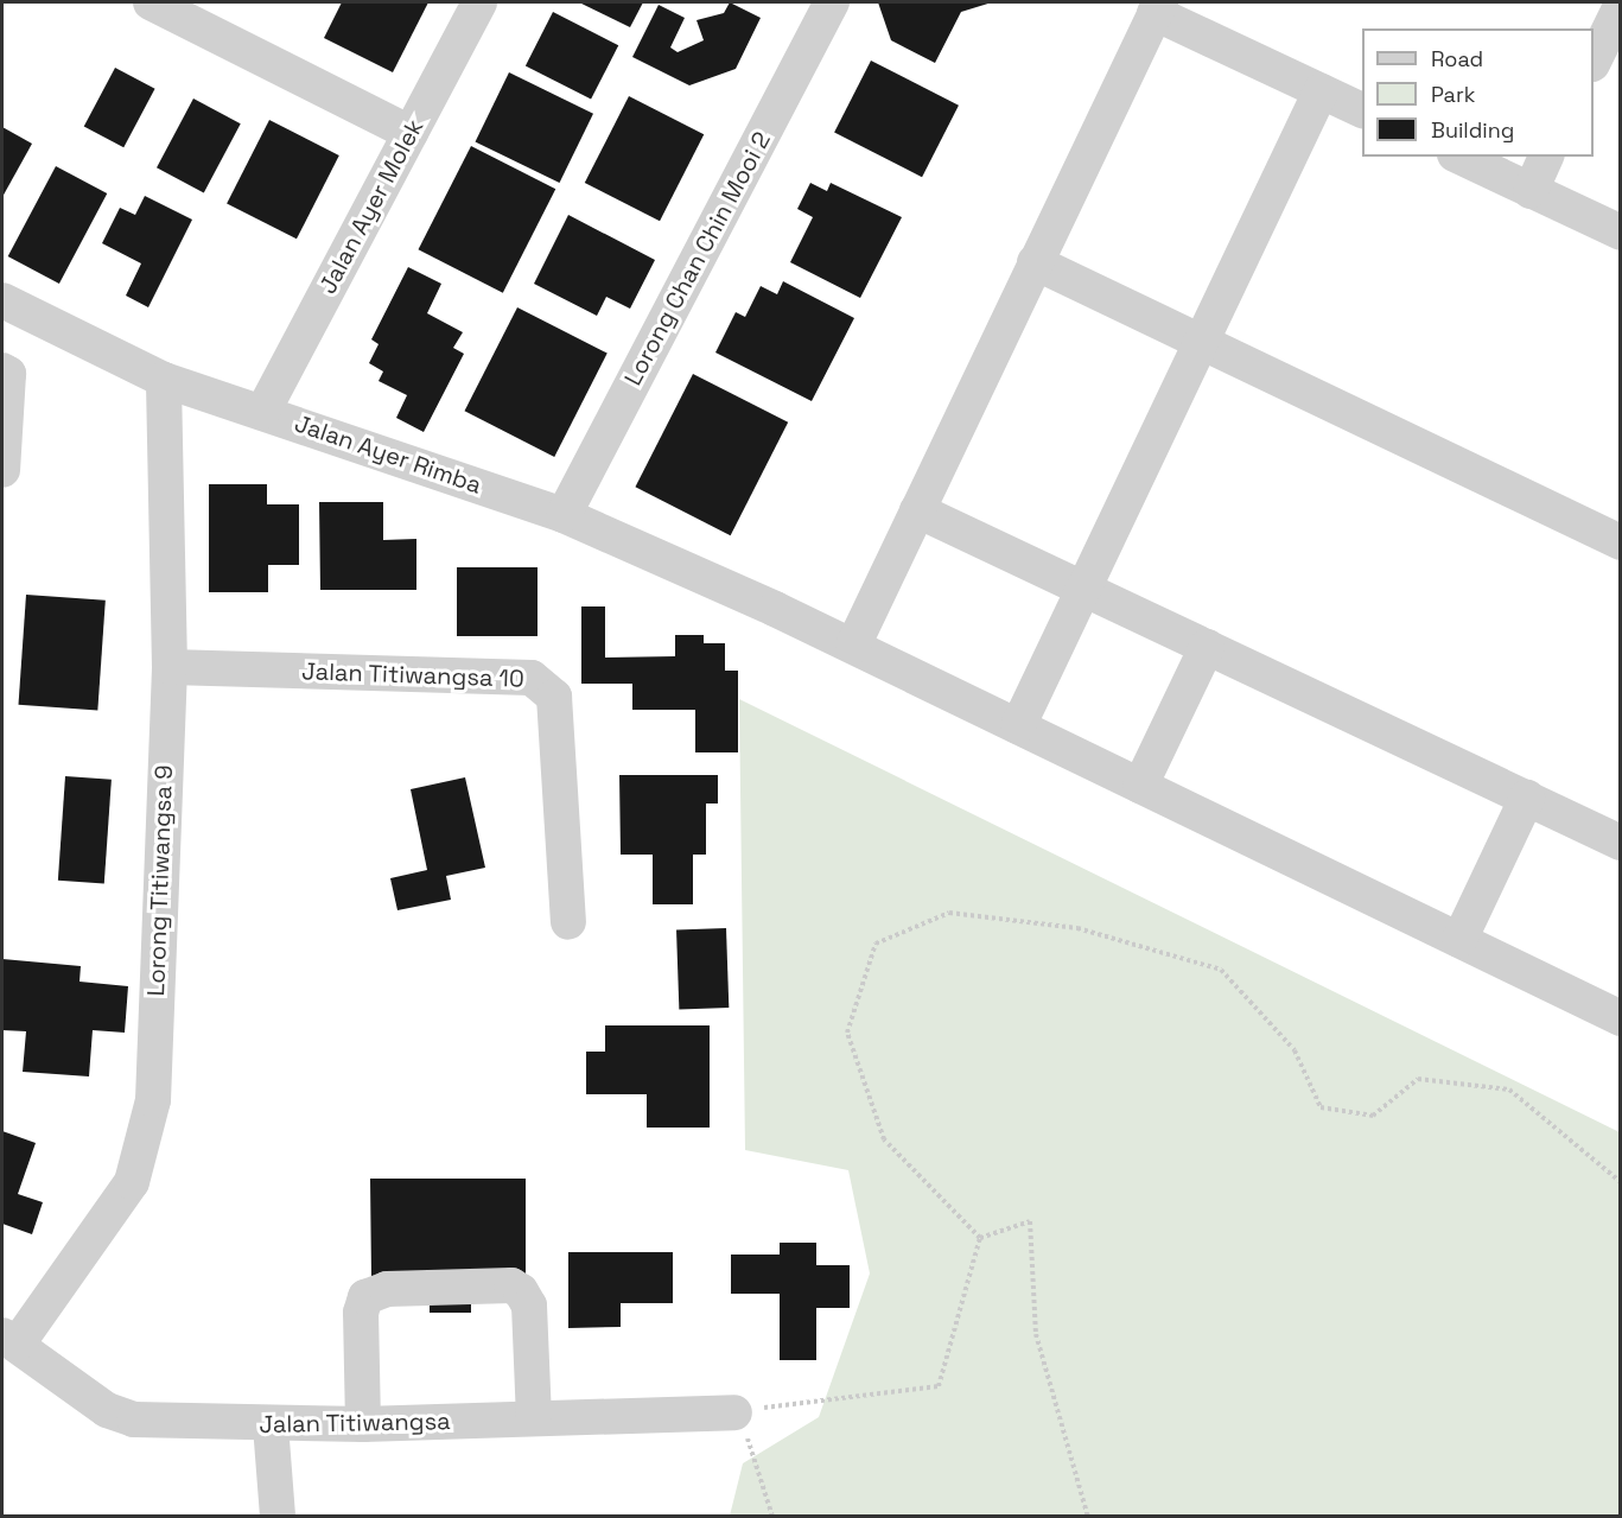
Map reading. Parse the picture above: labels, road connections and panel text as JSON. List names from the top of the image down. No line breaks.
{"streets":{"street":["Jalan Ayer Molek","Lorong Chan Chin Mooi 2","Jalan Ayer Rimba","Jalan Titiwangsa 10","Lorong Titiwangsa 9","Jalan Titiwangsa"]},"crossings":[["Jalan Ayer Molek","Jalan Ayer Rimba"],["Lorong Chan Chin Mooi 2","Jalan Ayer Rimba"],["Jalan Ayer Rimba","Lorong Titiwangsa 9"],["Jalan Titiwangsa 10","Lorong Titiwangsa 9"],["Lorong Titiwangsa 9","Jalan Titiwangsa"]],"legend":["Road","Park","Building"]}
